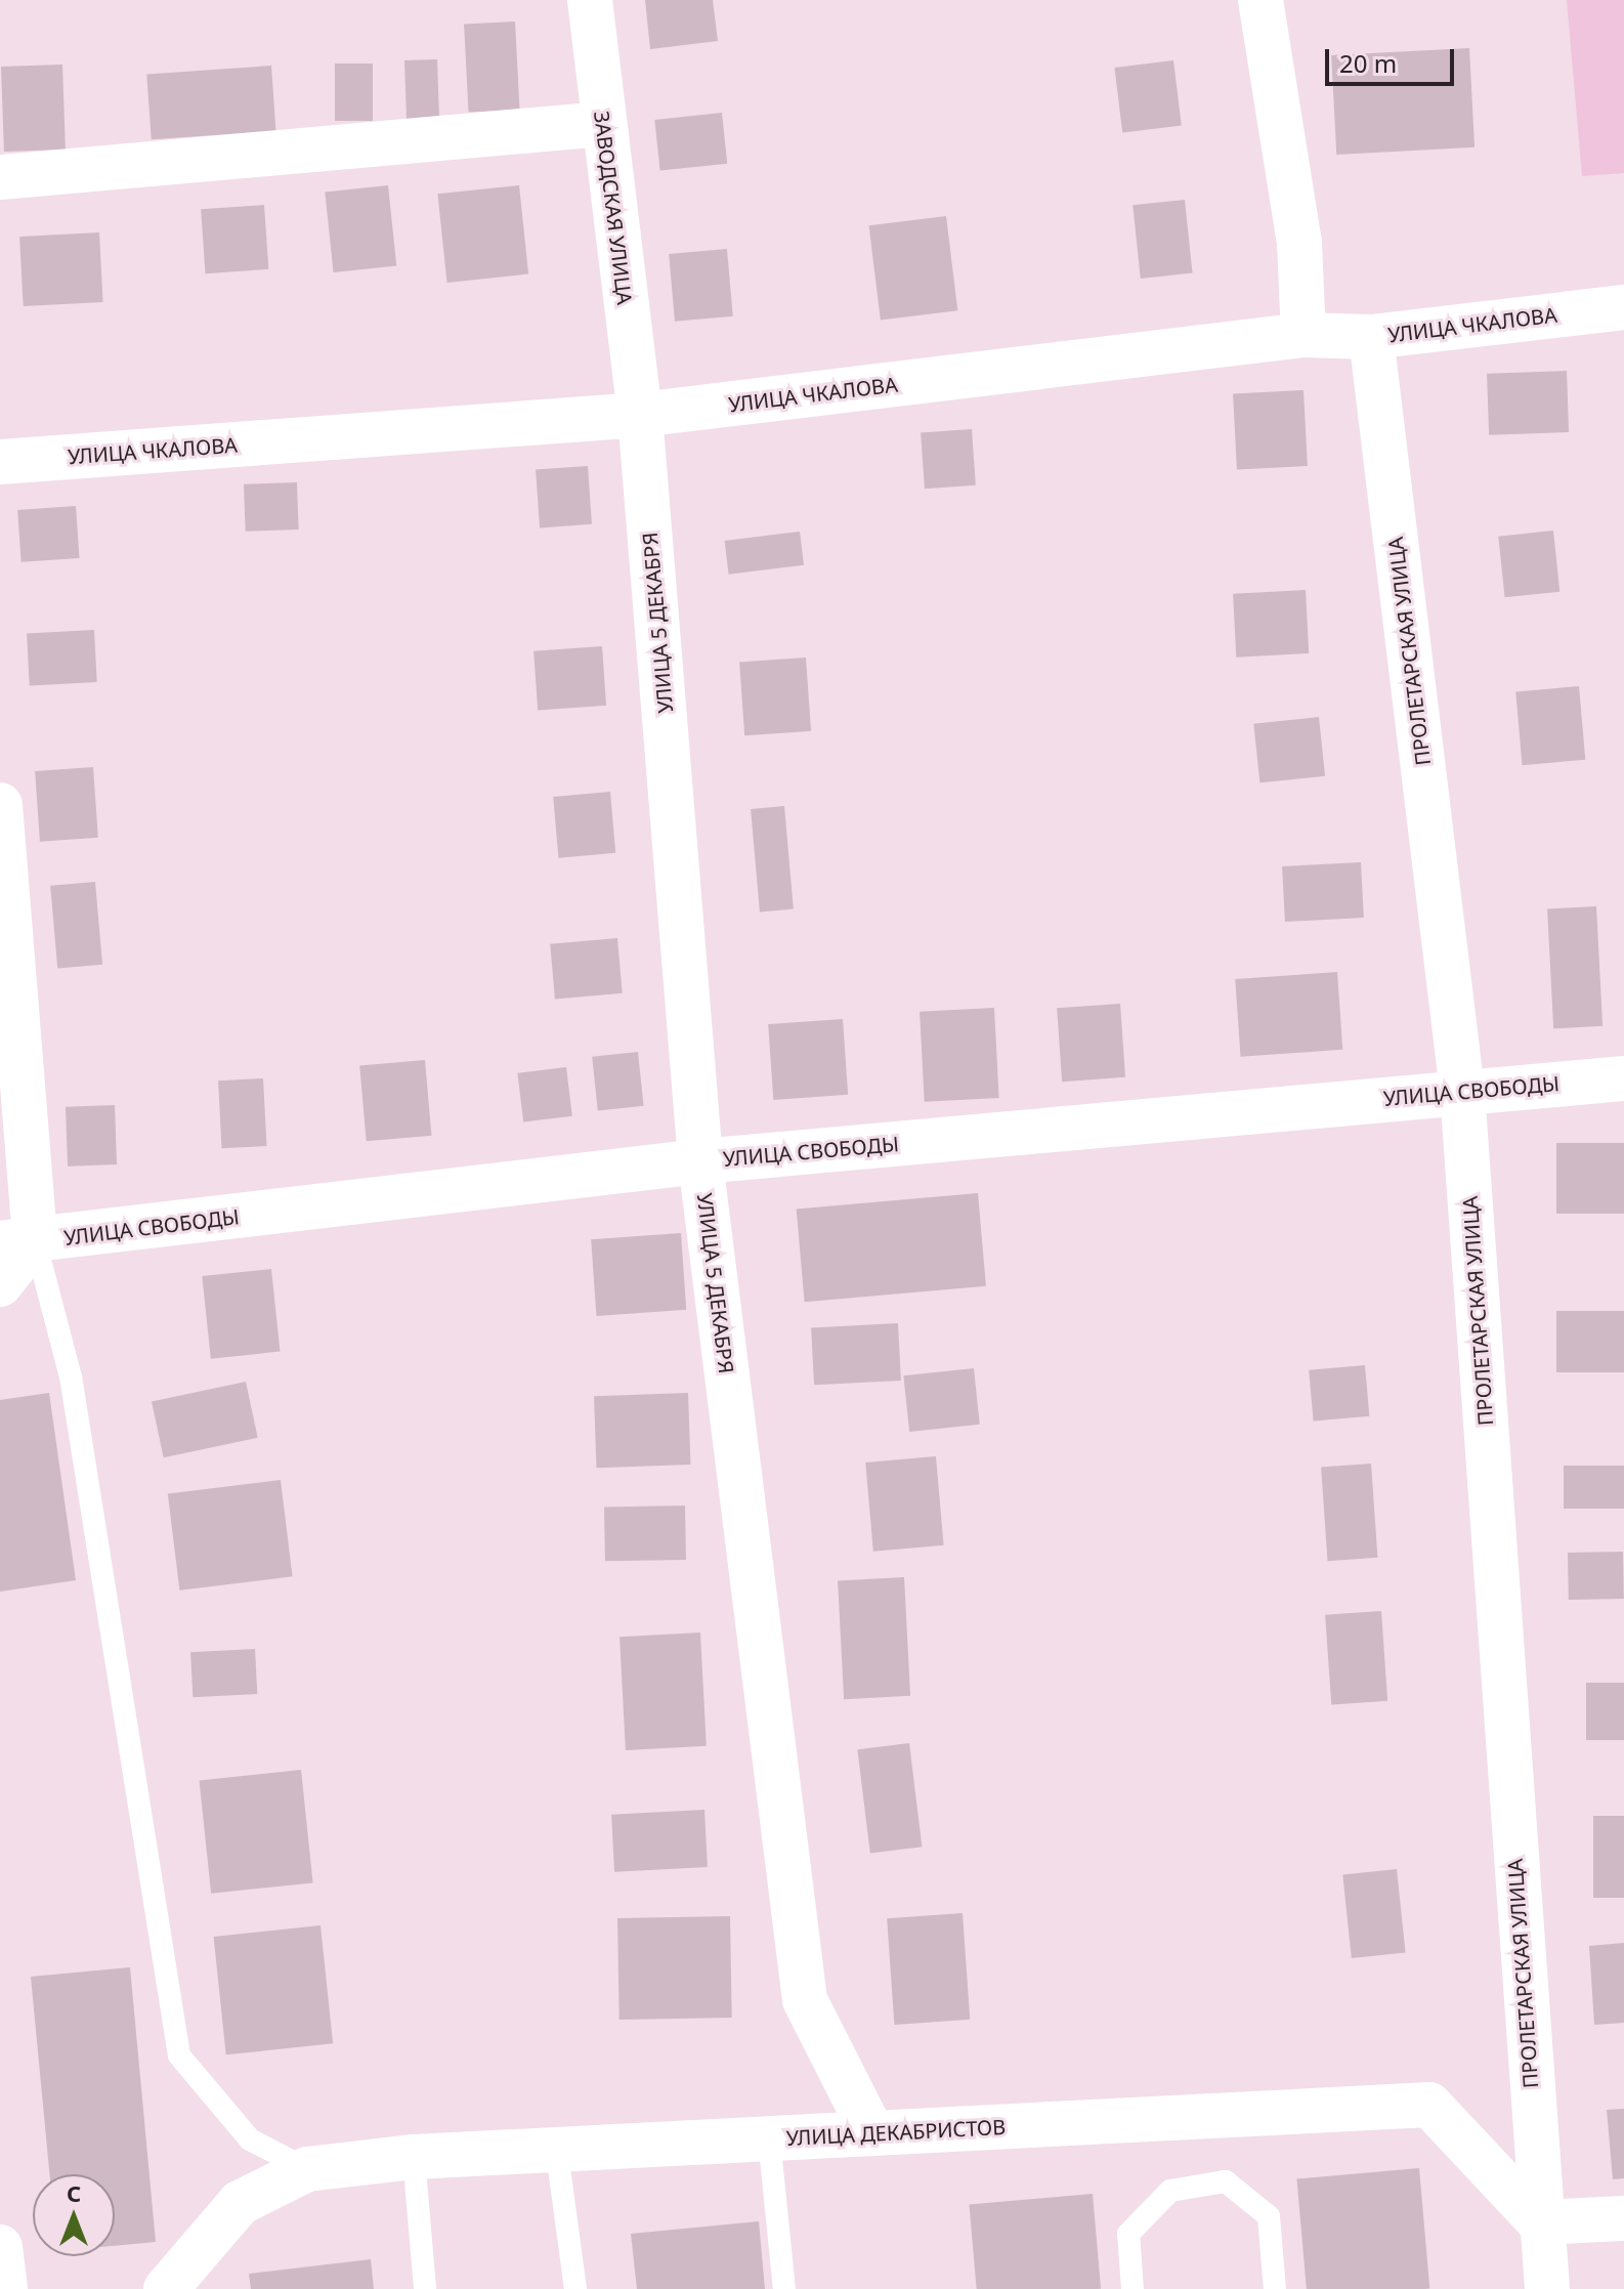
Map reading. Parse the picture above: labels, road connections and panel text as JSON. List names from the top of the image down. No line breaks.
{"streets":{"street":["ЗАВОДСКАЯ УЛИЦА","УЛИЦА ЧКАЛОВА","УЛИЦА 5 ДЕКАБРЯ","ПРОЛЕТАРСКАЯ УЛИЦА","УЛИЦА СВОБОДЫ","УЛИЦА ДЕКАБРИСТОВ"]},"crossings":[["ЗАВОДСКАЯ УЛИЦА","УЛИЦА ЧКАЛОВА"],["ЗАВОДСКАЯ УЛИЦА","УЛИЦА 5 ДЕКАБРЯ"],["УЛИЦА ЧКАЛОВА","УЛИЦА 5 ДЕКАБРЯ"],["УЛИЦА ЧКАЛОВА","ПРОЛЕТАРСКАЯ УЛИЦА"],["УЛИЦА 5 ДЕКАБРЯ","УЛИЦА СВОБОДЫ"],["УЛИЦА 5 ДЕКАБРЯ","УЛИЦА ДЕКАБРИСТОВ"],["ПРОЛЕТАРСКАЯ УЛИЦА","УЛИЦА СВОБОДЫ"],["ПРОЛЕТАРСКАЯ УЛИЦА","УЛИЦА ДЕКАБРИСТОВ"]],"scale_bar":"20 m","north":"top"}
